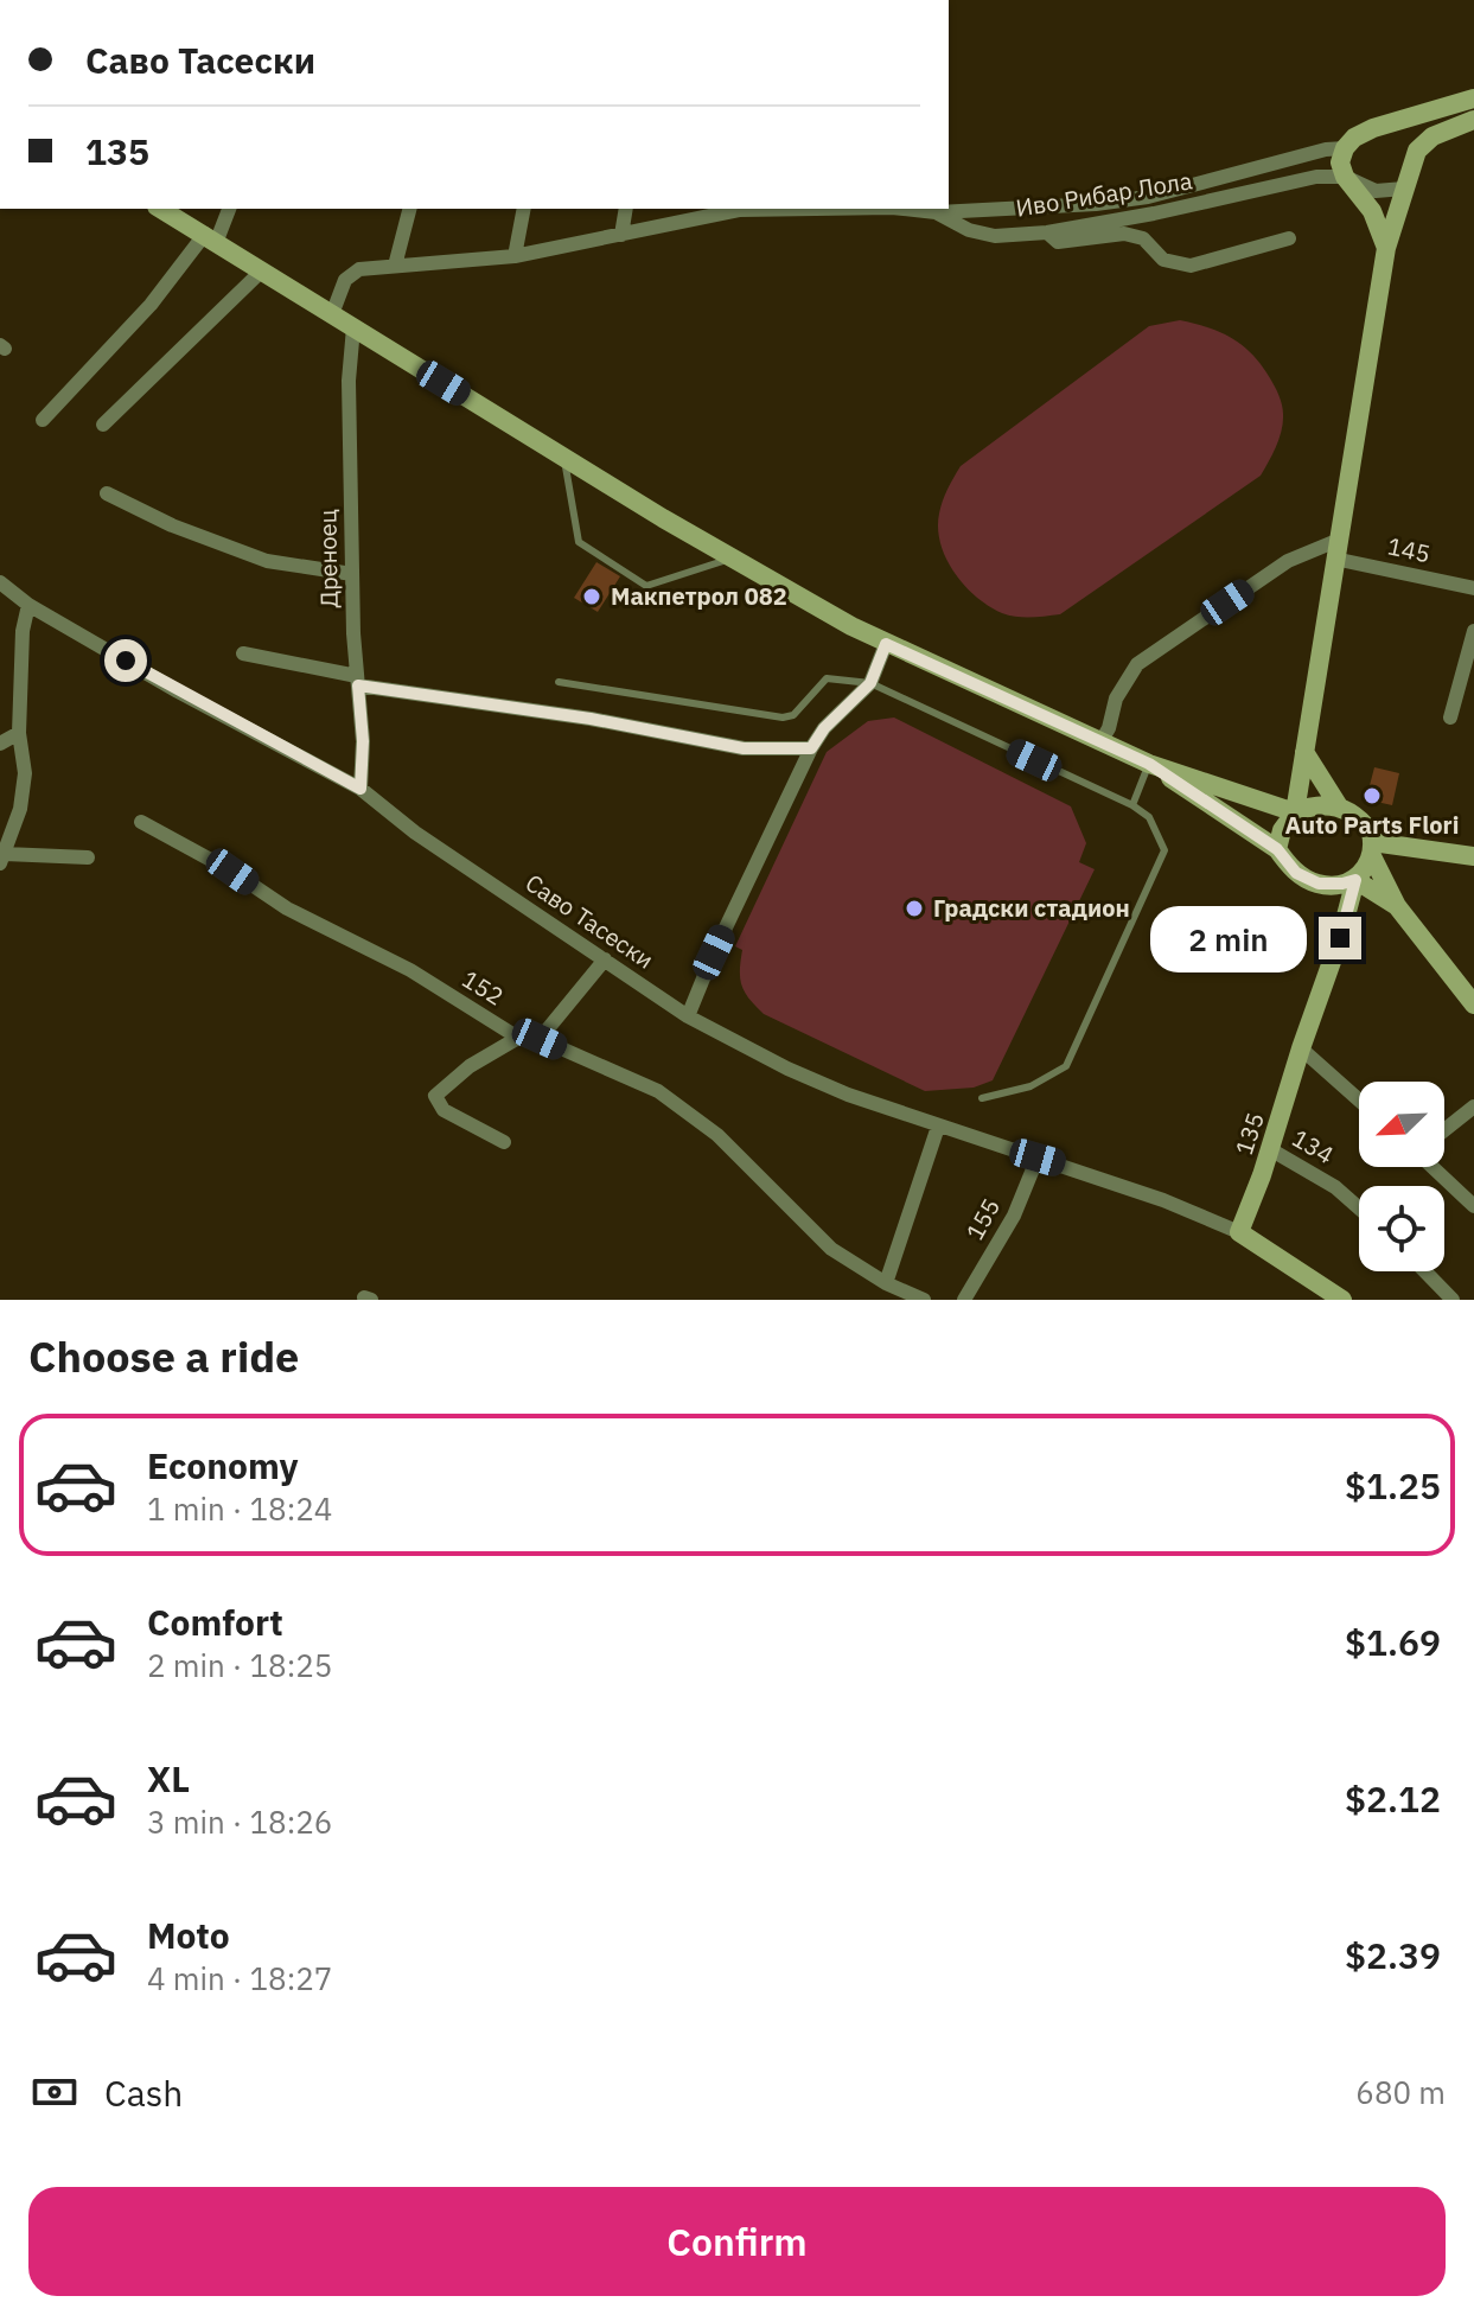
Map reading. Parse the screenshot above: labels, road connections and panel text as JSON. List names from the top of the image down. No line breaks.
{"streets":{"main road":["Саво Тасески","135"],"street":["Иво Рибар Лола","145","Дреноец","152","134","155"]},"crossings":[["Дреноец","Саво Тасески"],["Саво Тасески","135"],["Саво Тасески","155"],["135","134"]],"places":["Макпетрол 082","Auto Parts Flori","Градски стадион"],"north":"bottom left","page":{"banner":["Саво Тасески","135"],"bubble":"2 min","heading":"Choose a ride","list":[{"name":"Economy","note":"1 min · 18:24","value":"$1.25"},{"name":"Comfort","note":"2 min · 18:25","value":"$1.69"},{"name":"XL","note":"3 min · 18:26","value":"$2.12"},{"name":"Moto","note":"4 min · 18:27","value":"$2.39"}],"pay":["Cash","680 m"],"buttons":"Confirm"}}
